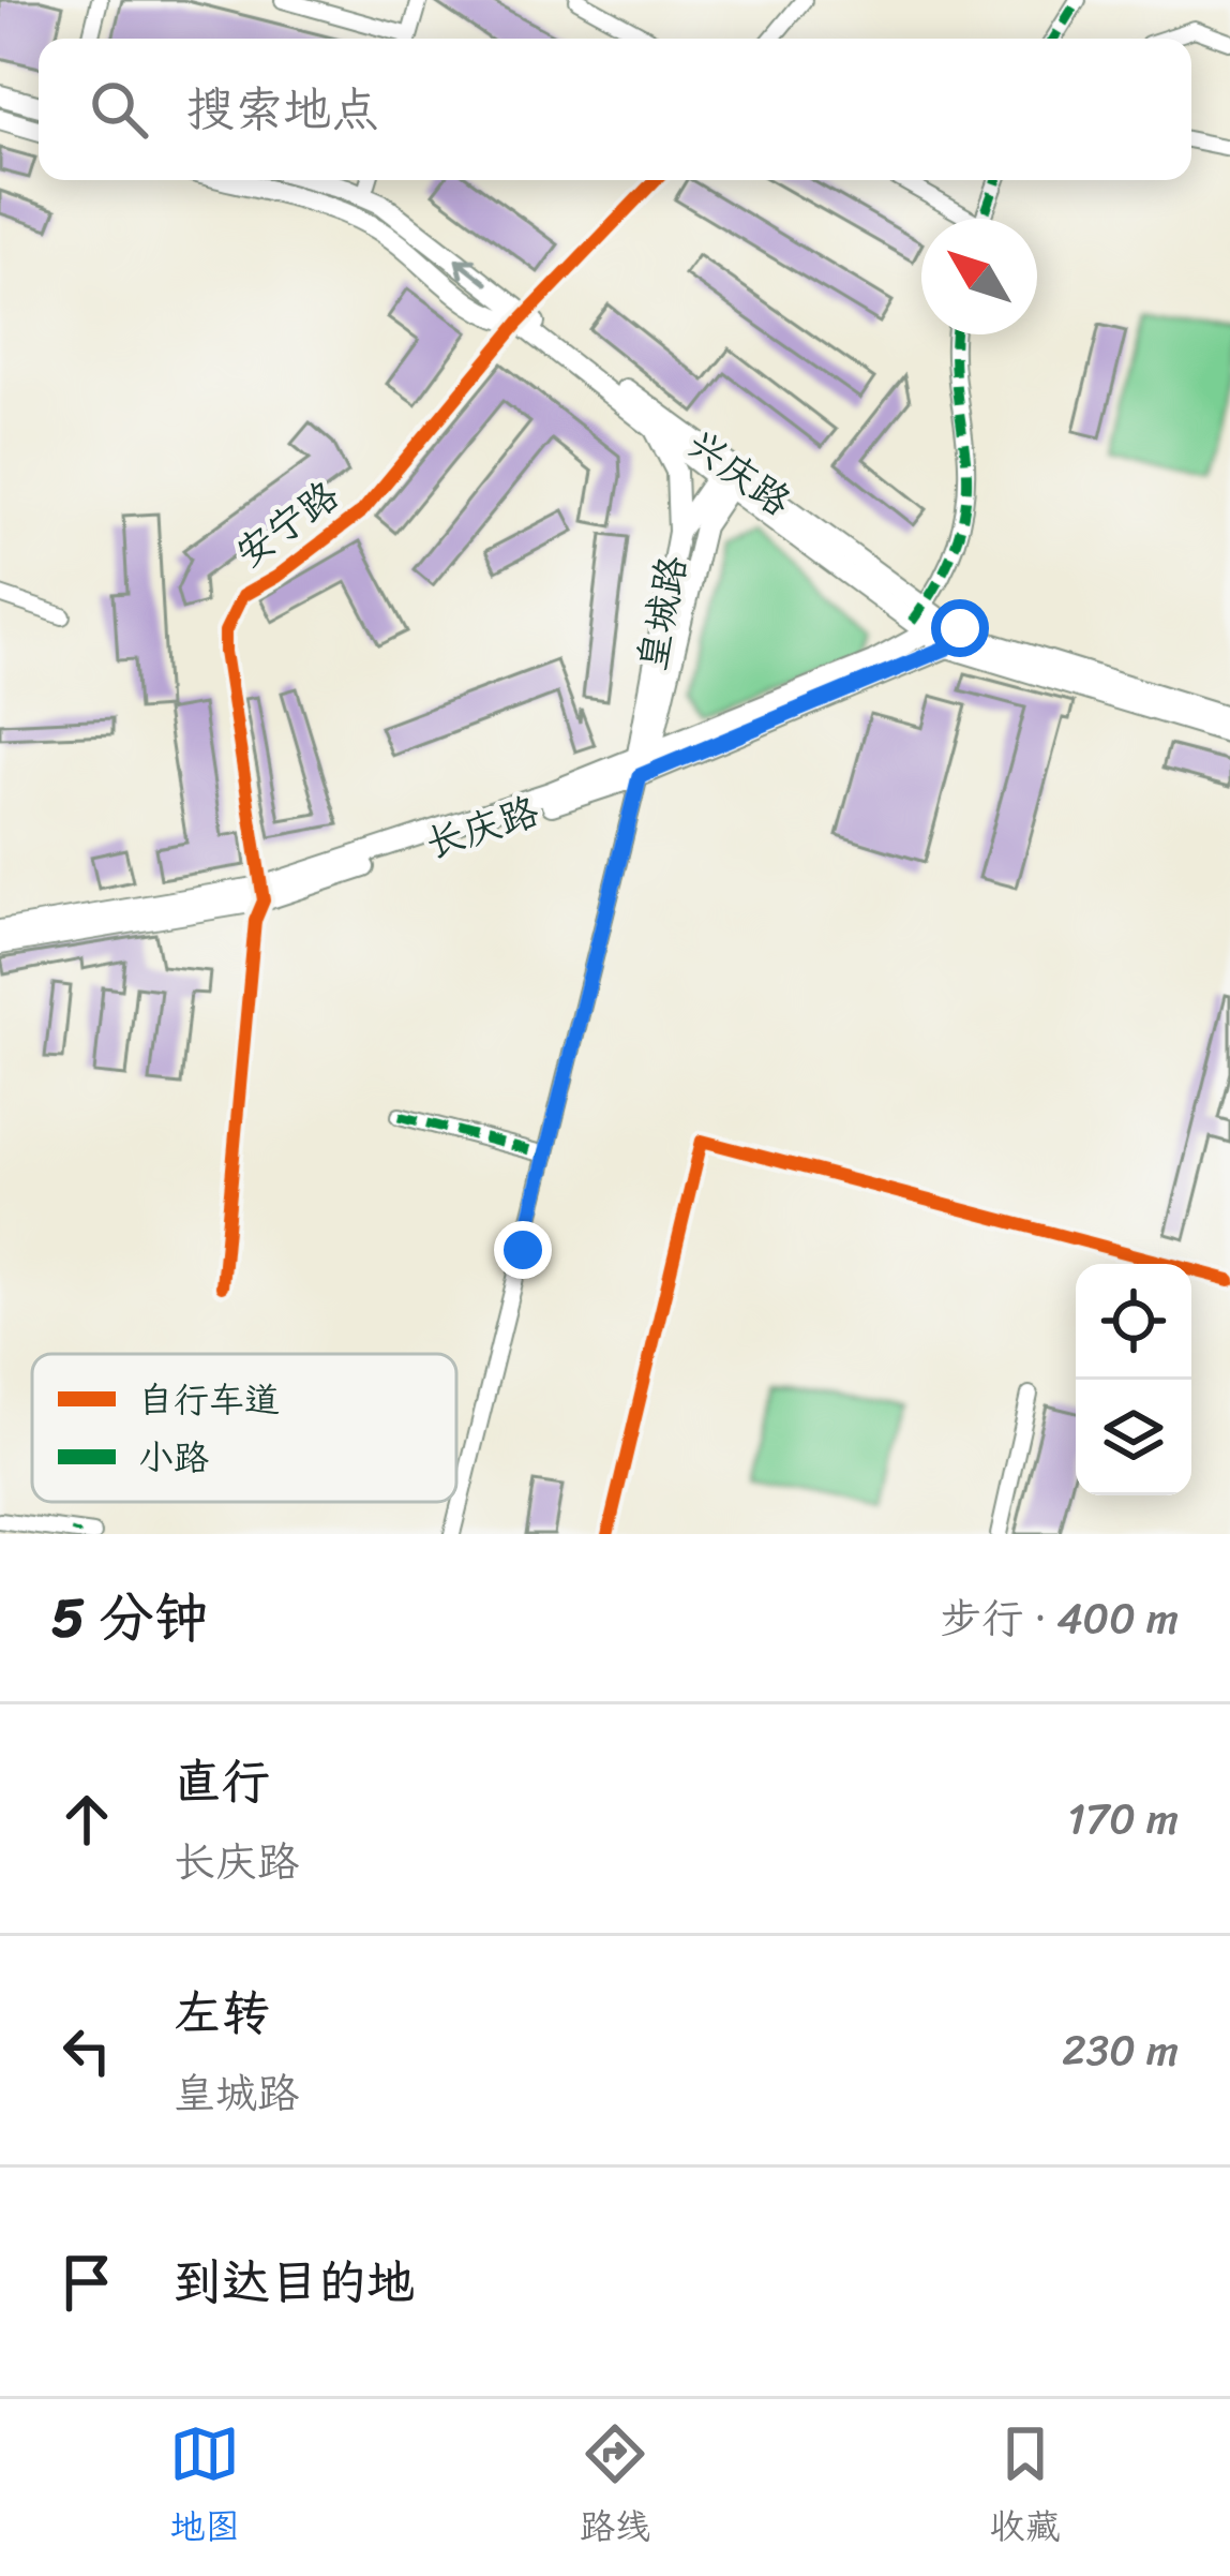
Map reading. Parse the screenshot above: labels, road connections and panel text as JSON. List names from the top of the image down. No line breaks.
{"streets":{"main road":["兴庆路","皇城路","长庆路"],"street":["安宁路"]},"crossings":[["兴庆路","安宁路"],["兴庆路","皇城路"],["兴庆路","长庆路"],["安宁路","长庆路"],["皇城路","长庆路"]],"legend":["自行车道","小路"],"north":"top left","page":{"search":"搜索地点","heading":["5 分钟","步行 · 400 m"],"list":[["直行","长庆路","170 m"],["左转","皇城路","230 m"],"到达目的地"],"nav":["地图","路线","收藏"]}}
